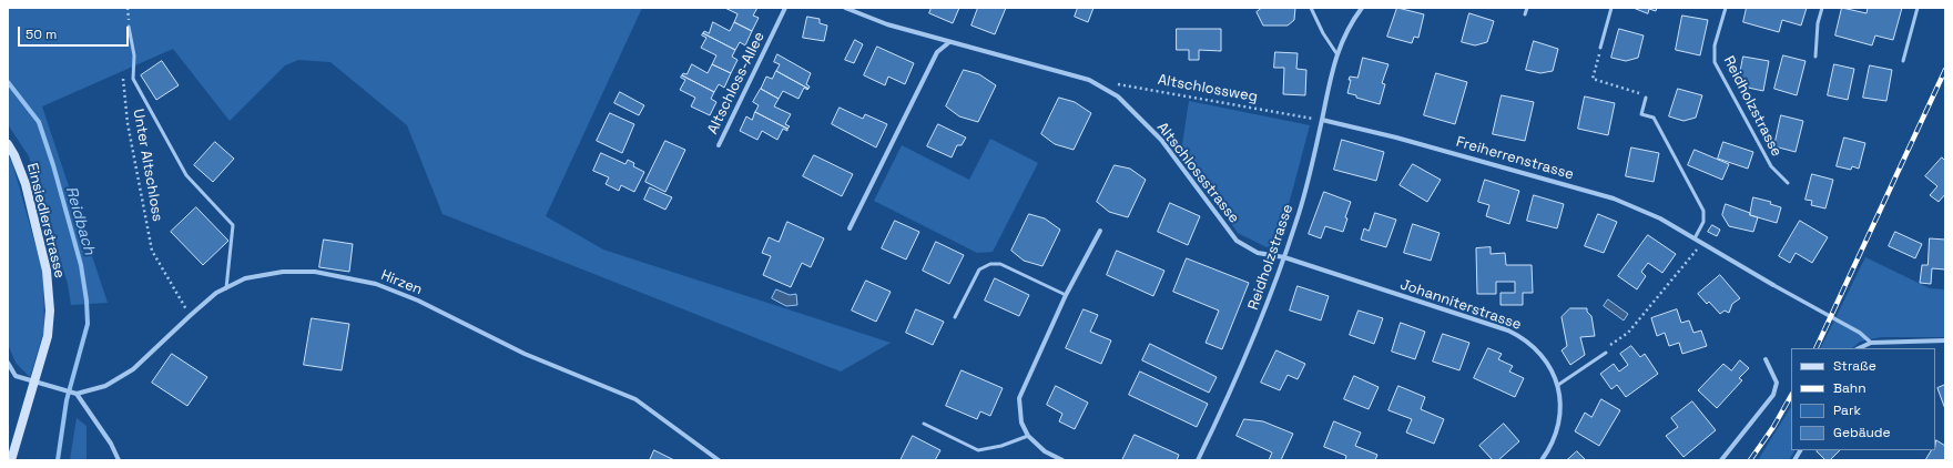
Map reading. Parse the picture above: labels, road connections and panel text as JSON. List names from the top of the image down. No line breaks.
{"streets":{"main road":["Einsiedlerstrasse"],"street":["Altschloss-Allee","Reidholzstrasse","Freiherrenstrasse","Altschlossstrasse","Hirzen","Johanniterstrasse"],"path":["Altschlossweg","Unter Altschloss"]},"crossings":[["Altschlossweg","Reidholzstrasse"],["Altschlossweg","Freiherrenstrasse"],["Reidholzstrasse","Freiherrenstrasse"],["Reidholzstrasse","Altschlossstrasse"],["Reidholzstrasse","Johanniterstrasse"],["Unter Altschloss","Hirzen"],["Altschlossstrasse","Johanniterstrasse"]],"water":["Reidbach"],"legend":["Straße","Bahn","Park","Gebäude"],"scale_bar":"50 m"}
